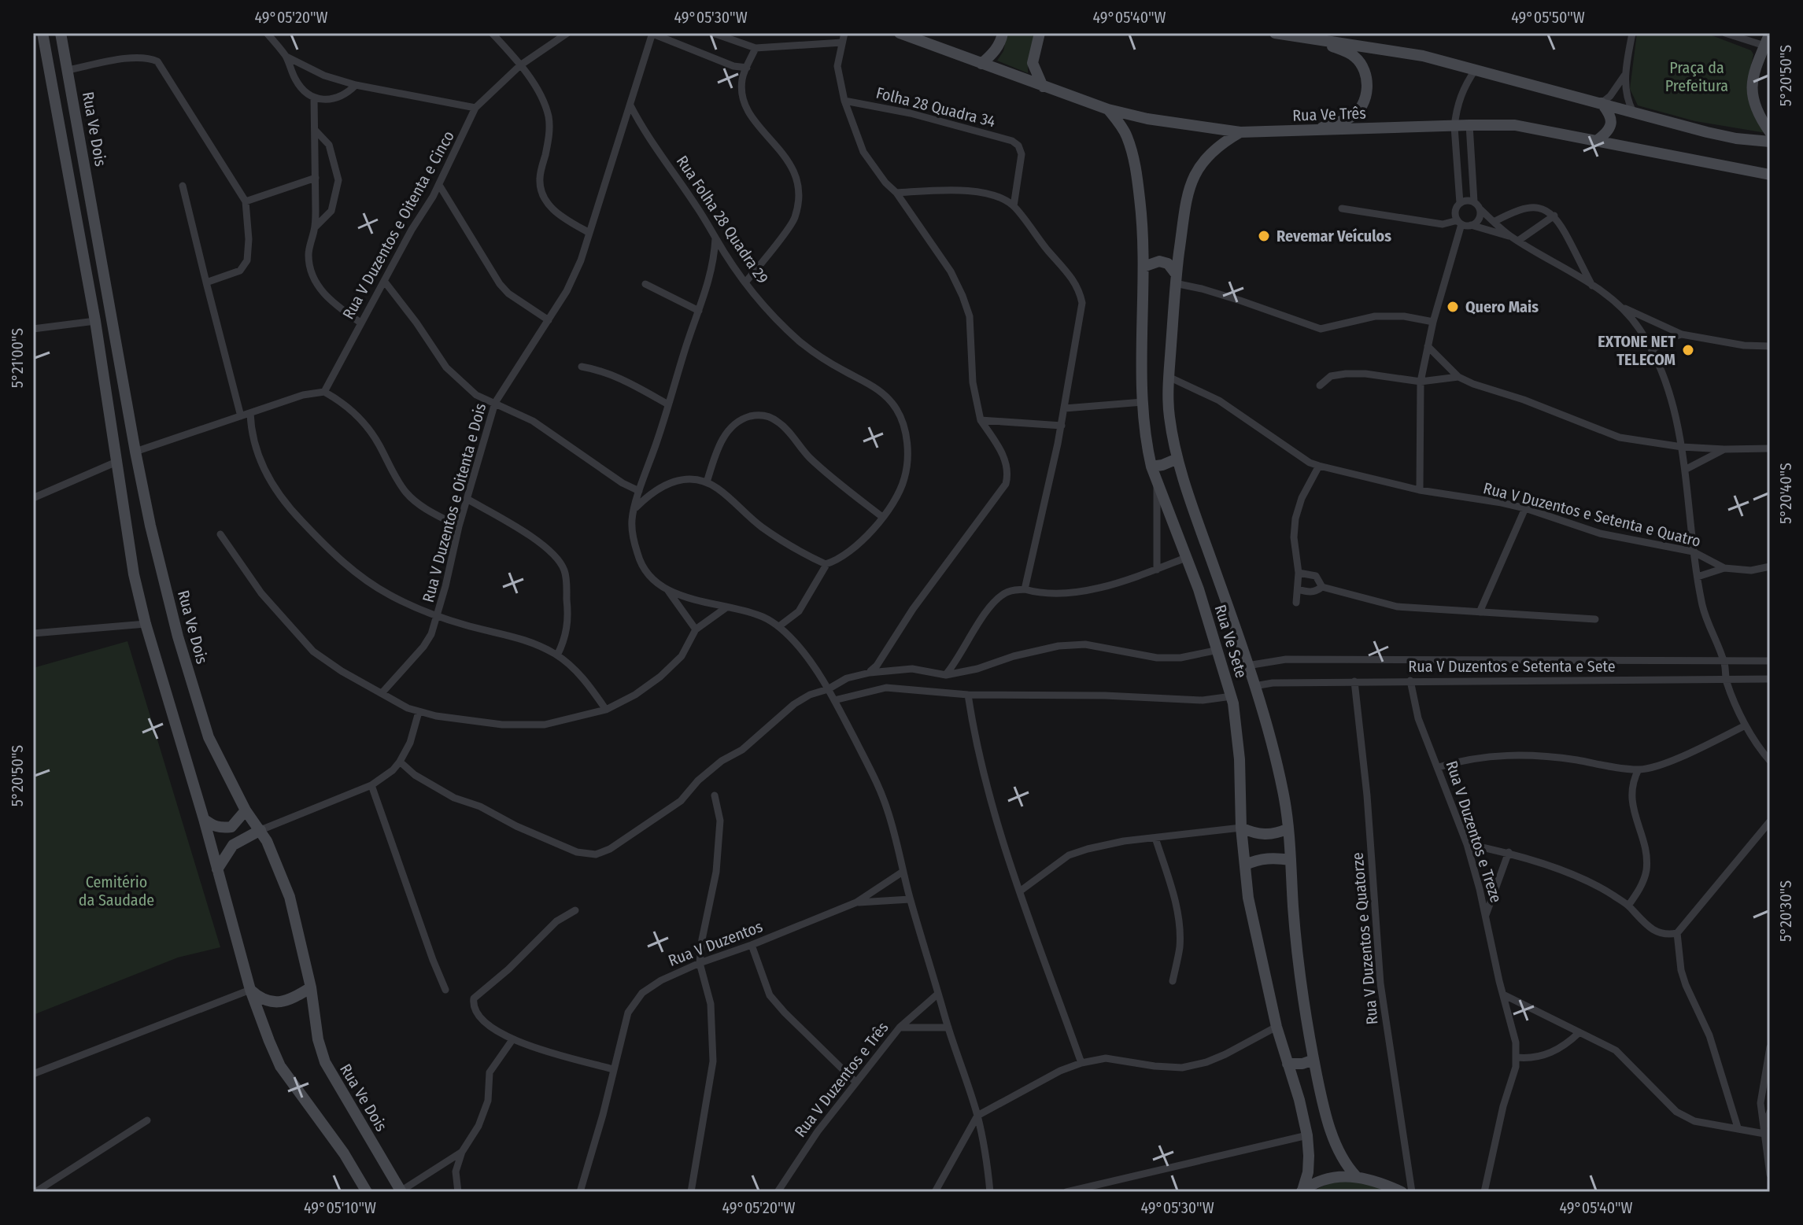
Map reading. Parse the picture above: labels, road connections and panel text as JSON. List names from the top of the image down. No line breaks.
{"streets":{"main road":["Rua Ve Três","Rua Ve Dois","Rua Ve Sete"],"street":["Folha 28 Quadra 34","Rua Folha 28 Quadra 29","Rua V Duzentos e Oitenta e Cinco","Rua V Duzentos e Oitenta e Dois","Rua V Duzentos e Setenta e Quatro","Rua V Duzentos e Setenta e Sete","Rua V Duzentos e Treze","Rua V Duzentos e Quatorze","Rua V Duzentos","Rua V Duzentos e Três"]},"crossings":[["Rua Ve Três","Rua Ve Sete"],["Rua Folha 28 Quadra 29","Rua V Duzentos e Oitenta e Dois"],["Rua V Duzentos e Setenta e Quatro","Rua Ve Sete"],["Rua Ve Sete","Rua V Duzentos e Setenta e Sete"],["Rua V Duzentos e Setenta e Sete","Rua V Duzentos e Treze"],["Rua V Duzentos e Setenta e Sete","Rua V Duzentos e Quatorze"]],"parks":["Praça da Prefeitura","Cemitério da Saudade"],"places":["Revemar Veículos","Quero Mais","EXTONE NET TELECOM"],"coordinates":["49°05'20\"W","49°05'30\"W","49°05'40\"W","49°05'50\"W","5°20'50\"S","5°21'00\"S","5°20'40\"S","5°20'30\"S","49°05'10\"W"]}
